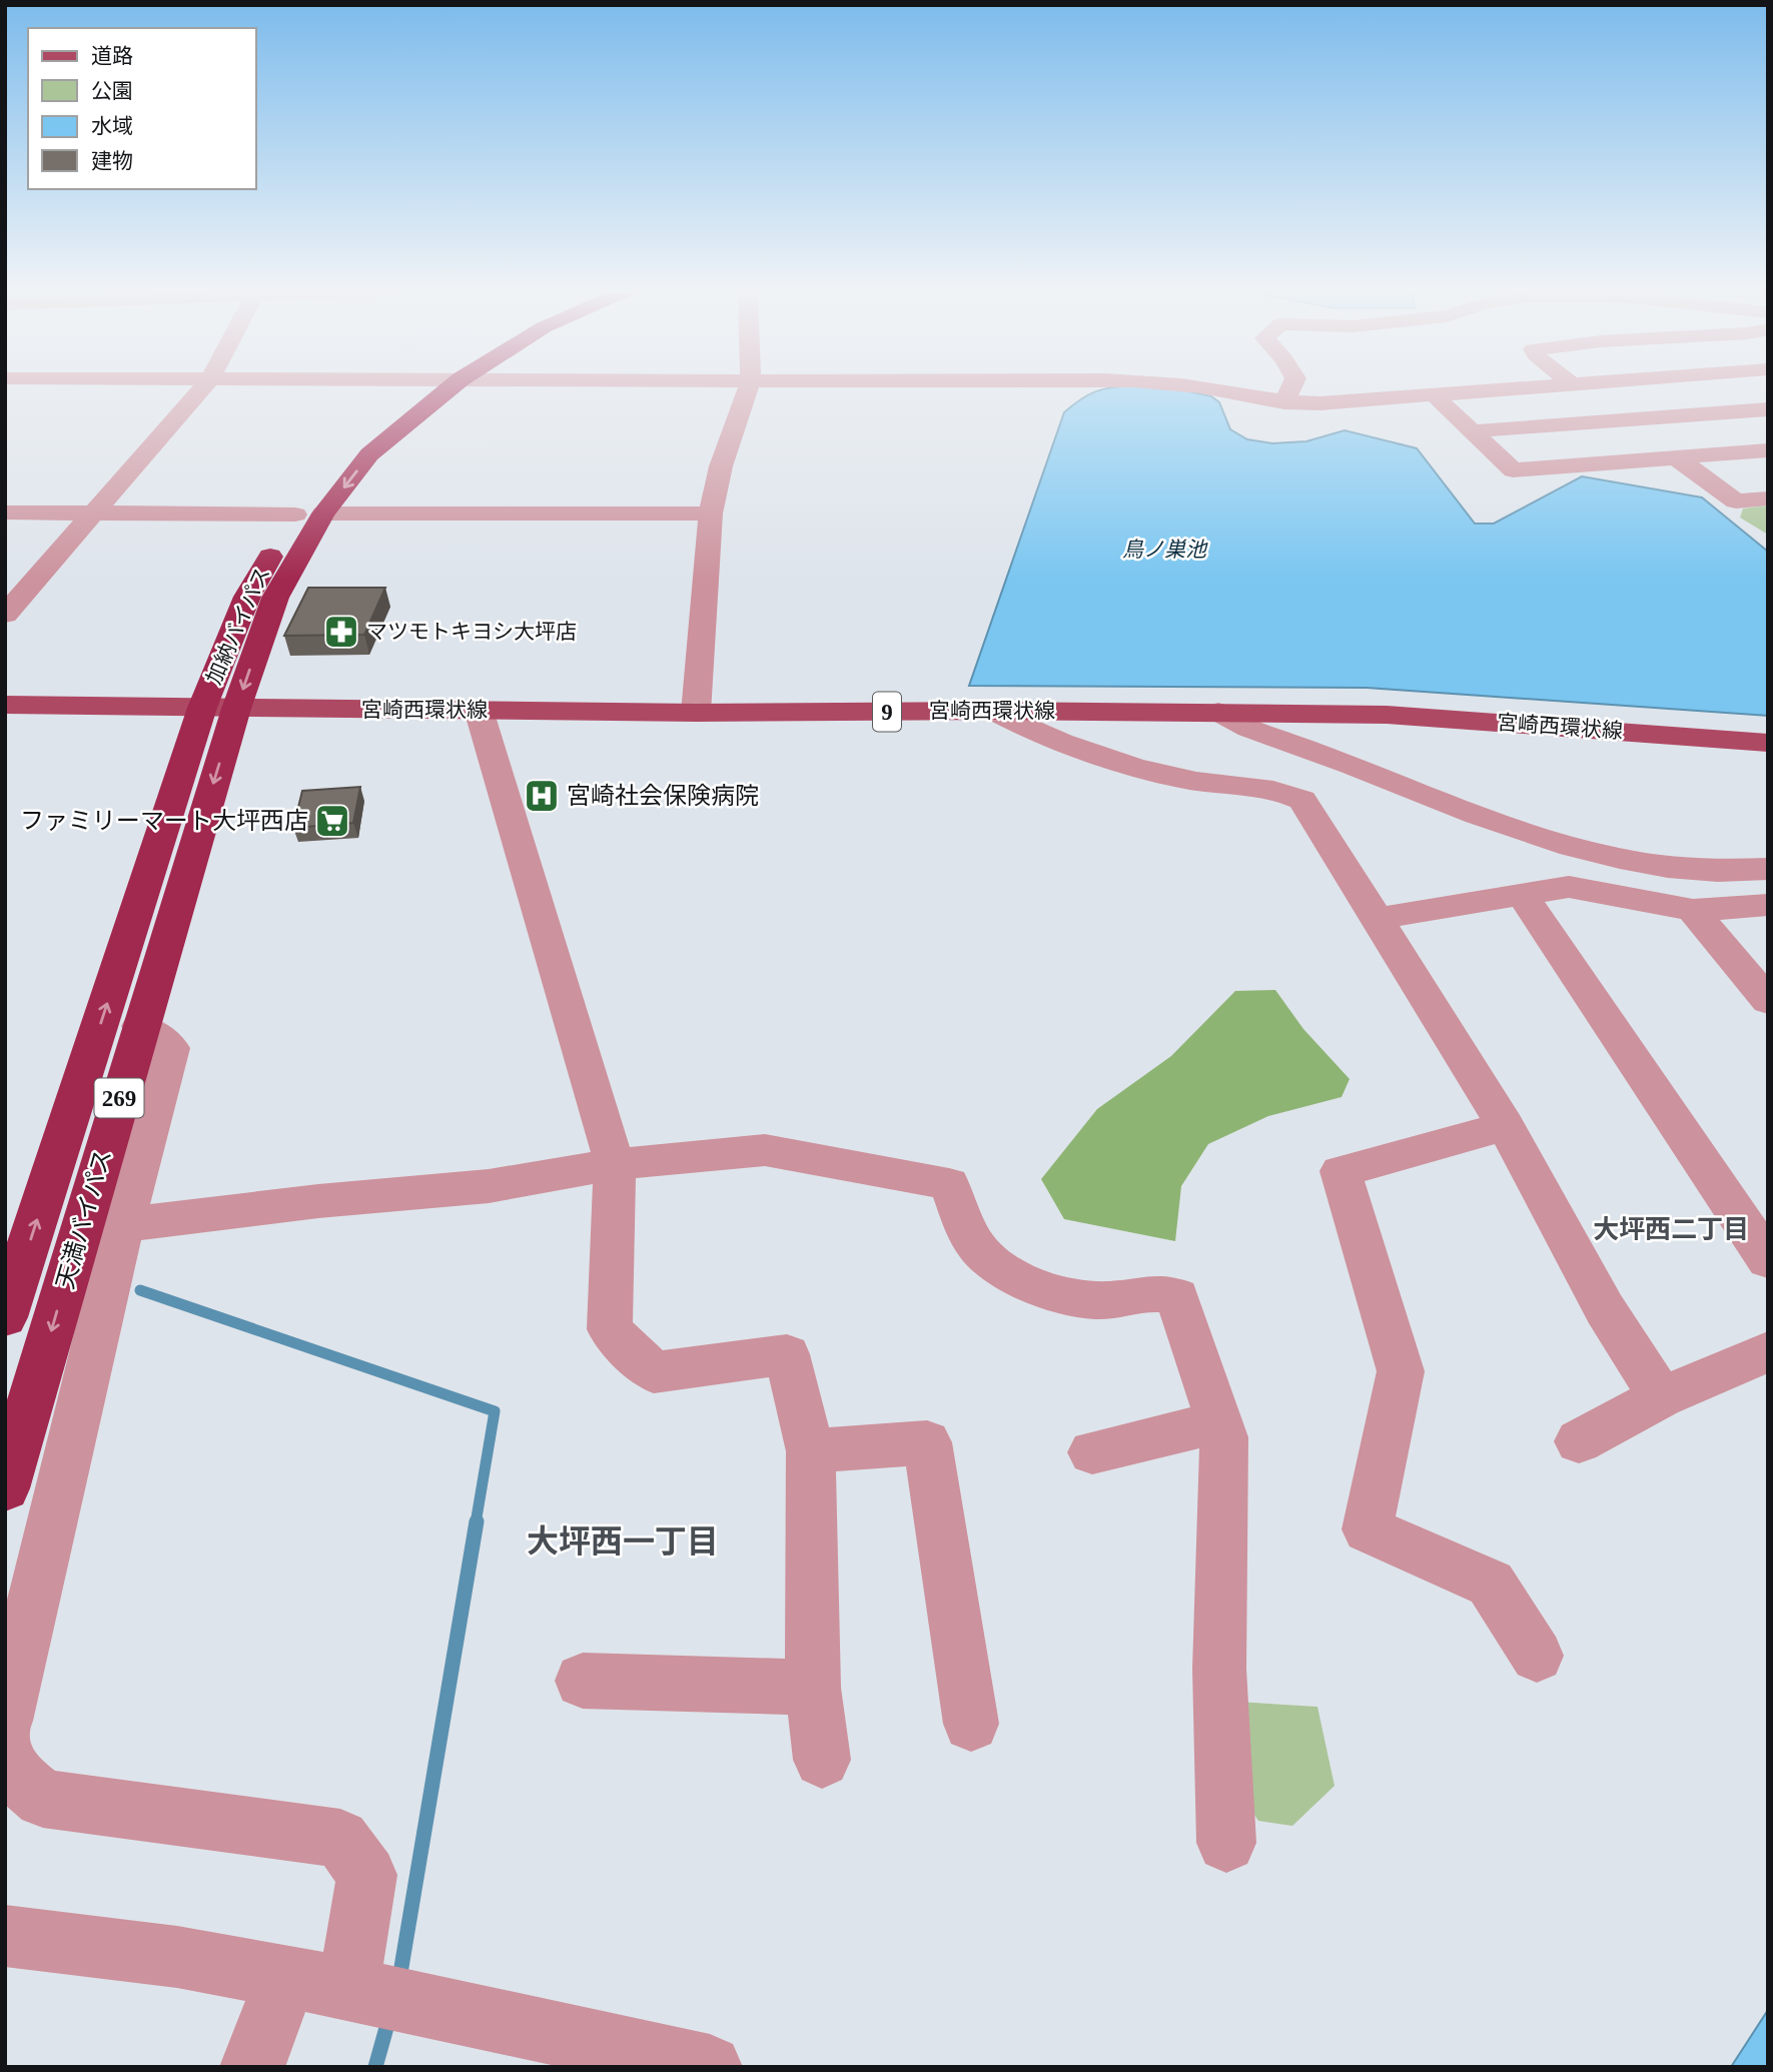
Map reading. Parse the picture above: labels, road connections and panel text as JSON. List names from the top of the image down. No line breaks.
{"streets":{"highway":["加納バイパス","269","天満バイパス"],"main road":["宮崎西環状線","9"]},"crossings":[["加納バイパス","宮崎西環状線"],["加納バイパス","天満バイパス"],["宮崎西環状線","天満バイパス"]],"districts":["大坪西二丁目","大坪西一丁目"],"water":["鳥ノ巣池"],"places":{"pharmacy":["マツモトキヨシ大坪店"],"hospital":["宮崎社会保険病院"],"supermarket":["ファミリーマート大坪西店"]},"legend":["道路","公園","水域","建物"]}
